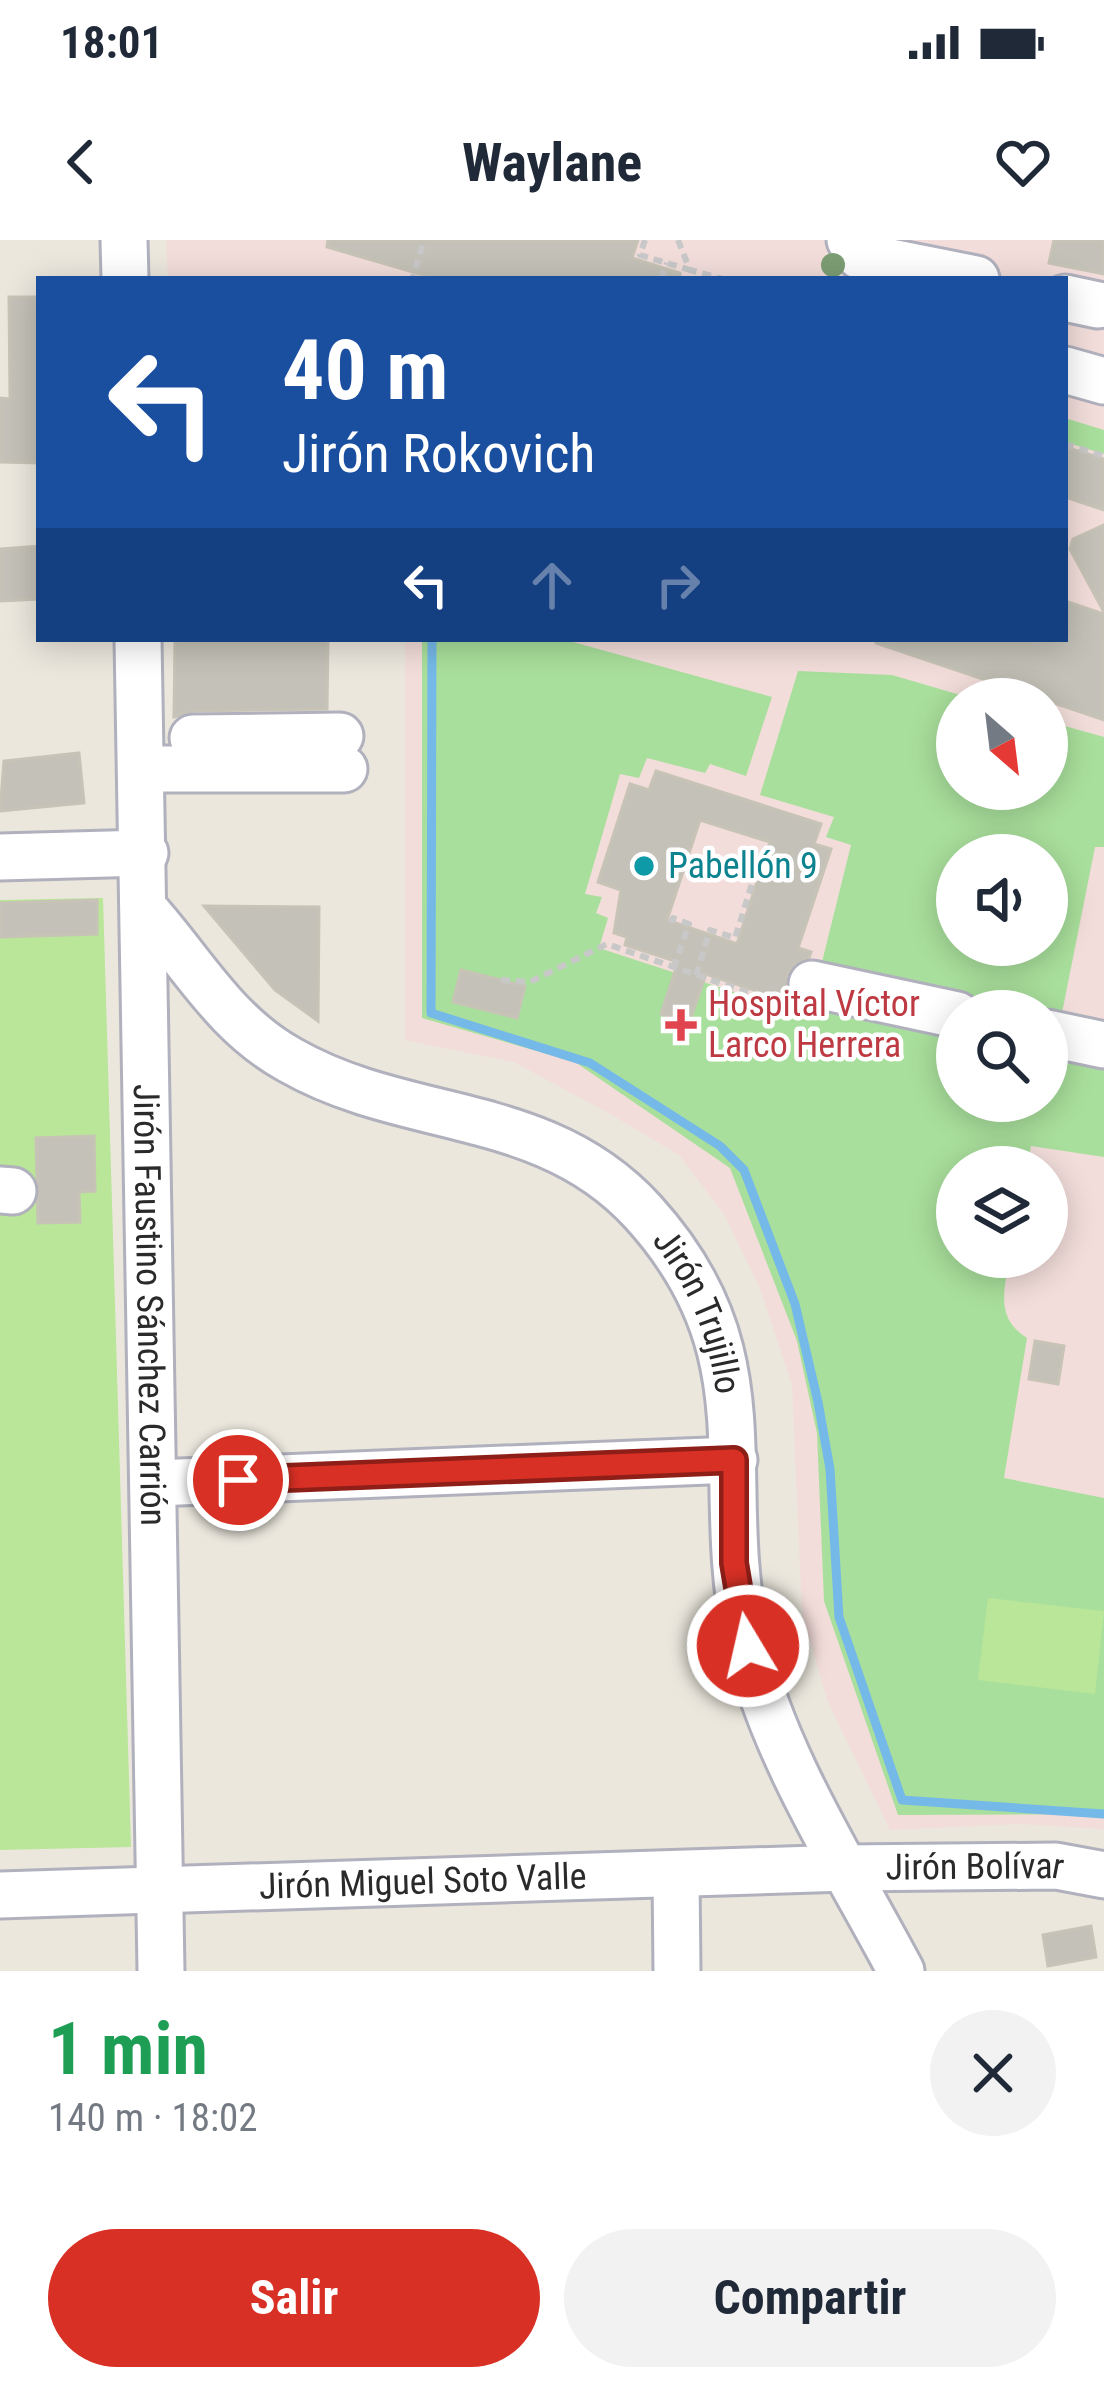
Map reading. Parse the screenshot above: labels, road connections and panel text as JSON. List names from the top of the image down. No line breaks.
{"streets":{"street":["Jirón Faustino Sánchez Carrión","Jirón Trujillo","Jirón Bolívar","Jirón Miguel Soto Valle"]},"crossings":[["Jirón Faustino Sánchez Carrión","Jirón Trujillo"],["Jirón Faustino Sánchez Carrión","Jirón Miguel Soto Valle"],["Jirón Trujillo","Jirón Bolívar"],["Jirón Trujillo","Jirón Miguel Soto Valle"],["Jirón Bolívar","Jirón Miguel Soto Valle"]],"places":{"other":["Pabellón 9"],"health":["Hospital Víctor Larco Herrera"]},"north":"bottom right","page":{"status":"18:01","header":"Waylane","turn":["40 m","Jirón Rokovich"],"heading":["1 min","140 m · 18:02"],"buttons":["Salir","Compartir"]}}
